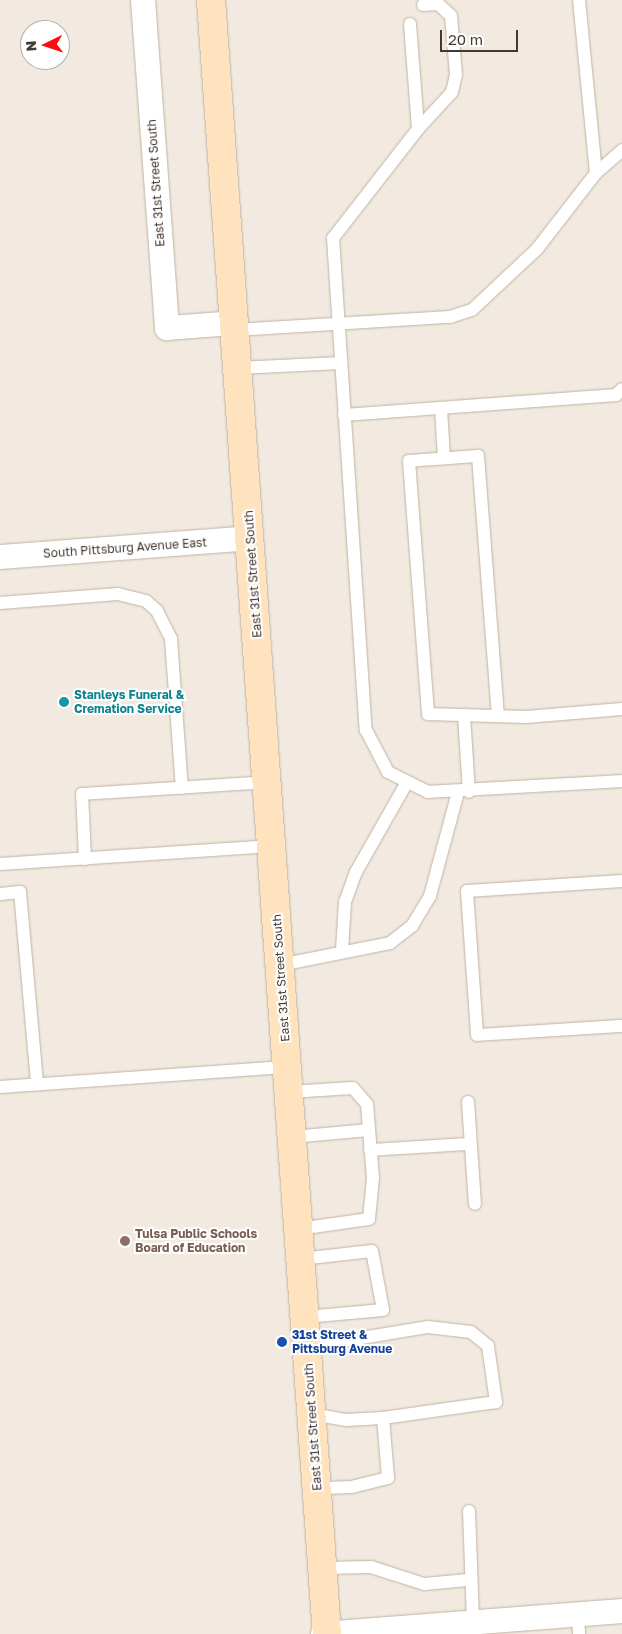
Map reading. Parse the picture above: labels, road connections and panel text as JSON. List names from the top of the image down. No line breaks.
{"streets":{"main road":["East 31st Street South"],"street":["South Pittsburg Avenue East"]},"crossings":[["East 31st Street South","South Pittsburg Avenue East"]],"places":["Stanleys Funeral & Cremation Service","Tulsa Public Schools Board of Education","31st Street & Pittsburg Avenue"],"scale_bar":"20 m","north":"left"}
